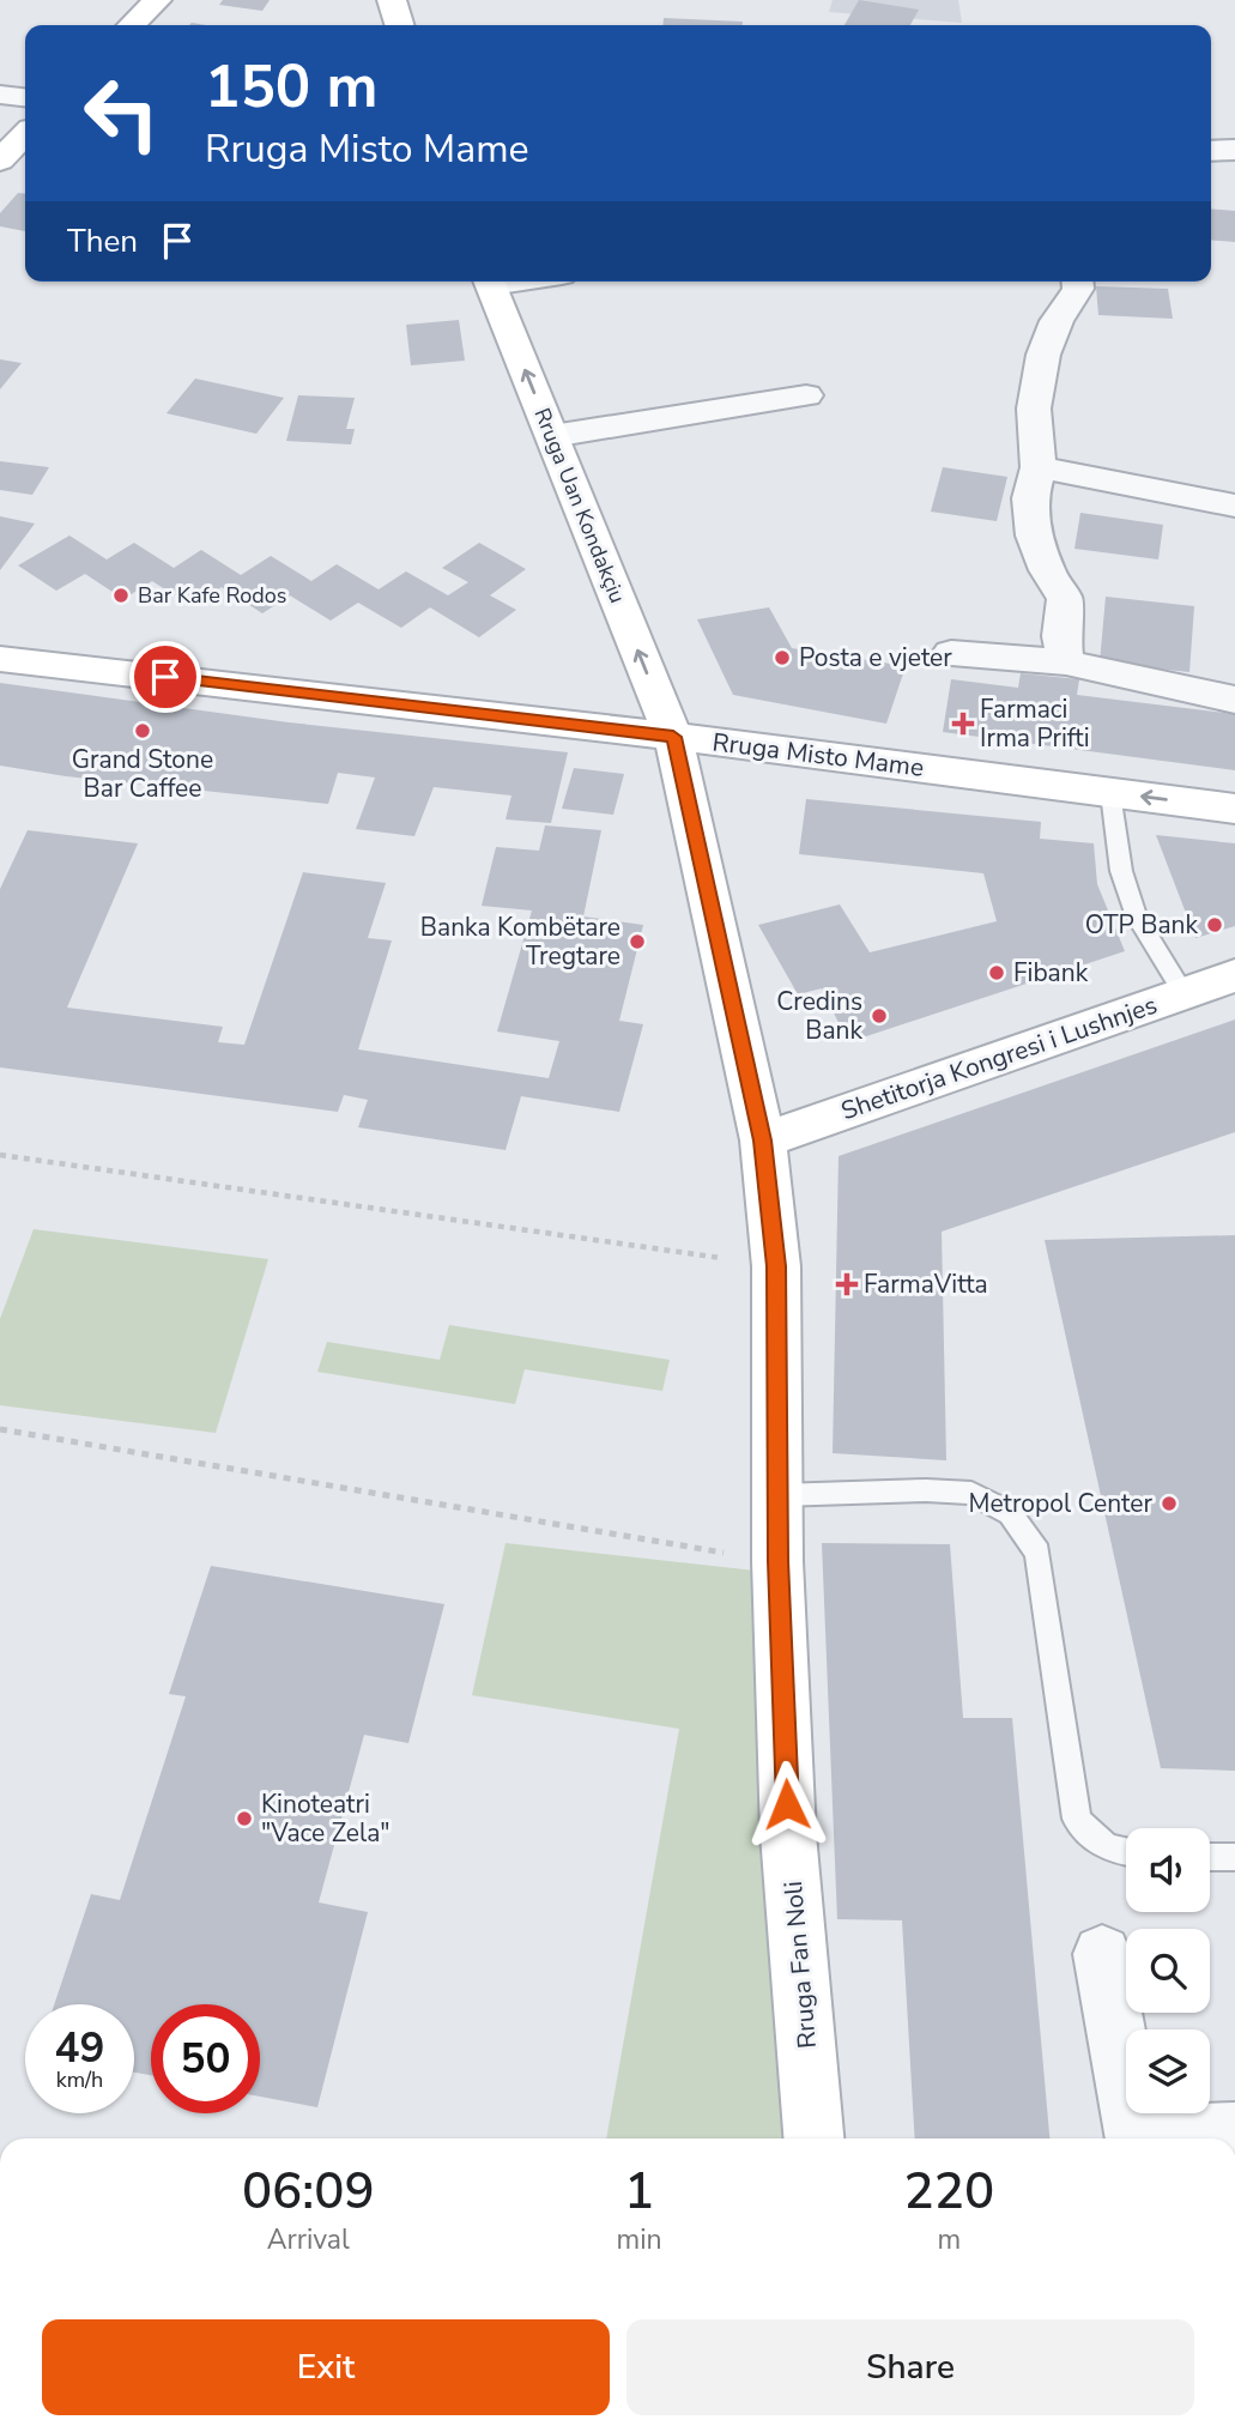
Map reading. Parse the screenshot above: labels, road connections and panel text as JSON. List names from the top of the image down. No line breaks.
{"streets":{"main road":["Rruga Uan Kondakçiu","Rruga Misto Mame","Shetitorja Kongresi i Lushnjes","Rruga Fan Noli"]},"crossings":[["Rruga Uan Kondakçiu","Rruga Misto Mame"],["Rruga Uan Kondakçiu","Rruga Fan Noli"],["Rruga Misto Mame","Rruga Fan Noli"],["Shetitorja Kongresi i Lushnjes","Rruga Fan Noli"]],"one_way":["Rruga Uan Kondakçiu"],"places":{"other":["Bar Kafe Rodos","Posta e vjeter","Grand Stone Bar Caffee","OTP Bank","Banka Kombëtare Tregtare","Fibank","Credins Bank","Metropol Center","Kinoteatri \"Vace Zela\""],"health":["Farmaci Irma Prifti","FarmaVitta"]},"page":{"turn":["150 m","Rruga Misto Mame"],"then":"Then","speed":"49 km/h","limit":"50","eta":["06:09","Arrival","1","min","220","m"],"buttons":["Exit","Share"]}}
